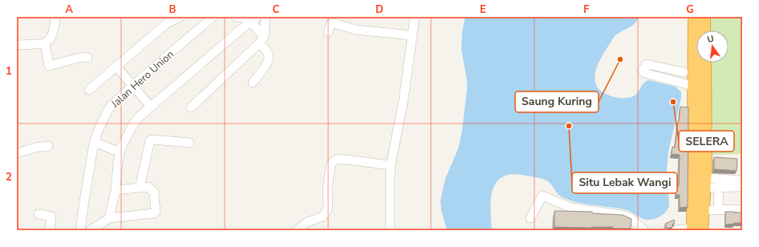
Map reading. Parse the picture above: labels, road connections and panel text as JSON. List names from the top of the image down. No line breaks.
{"streets":{"street":["Jalan Hero Union"]},"places":["Saung Kuring","SELERA","Situ Lebak Wangi"],"north":"top","grid":{"columns":["A","B","C","D","E","F","G"],"rows":["1","2"]}}
